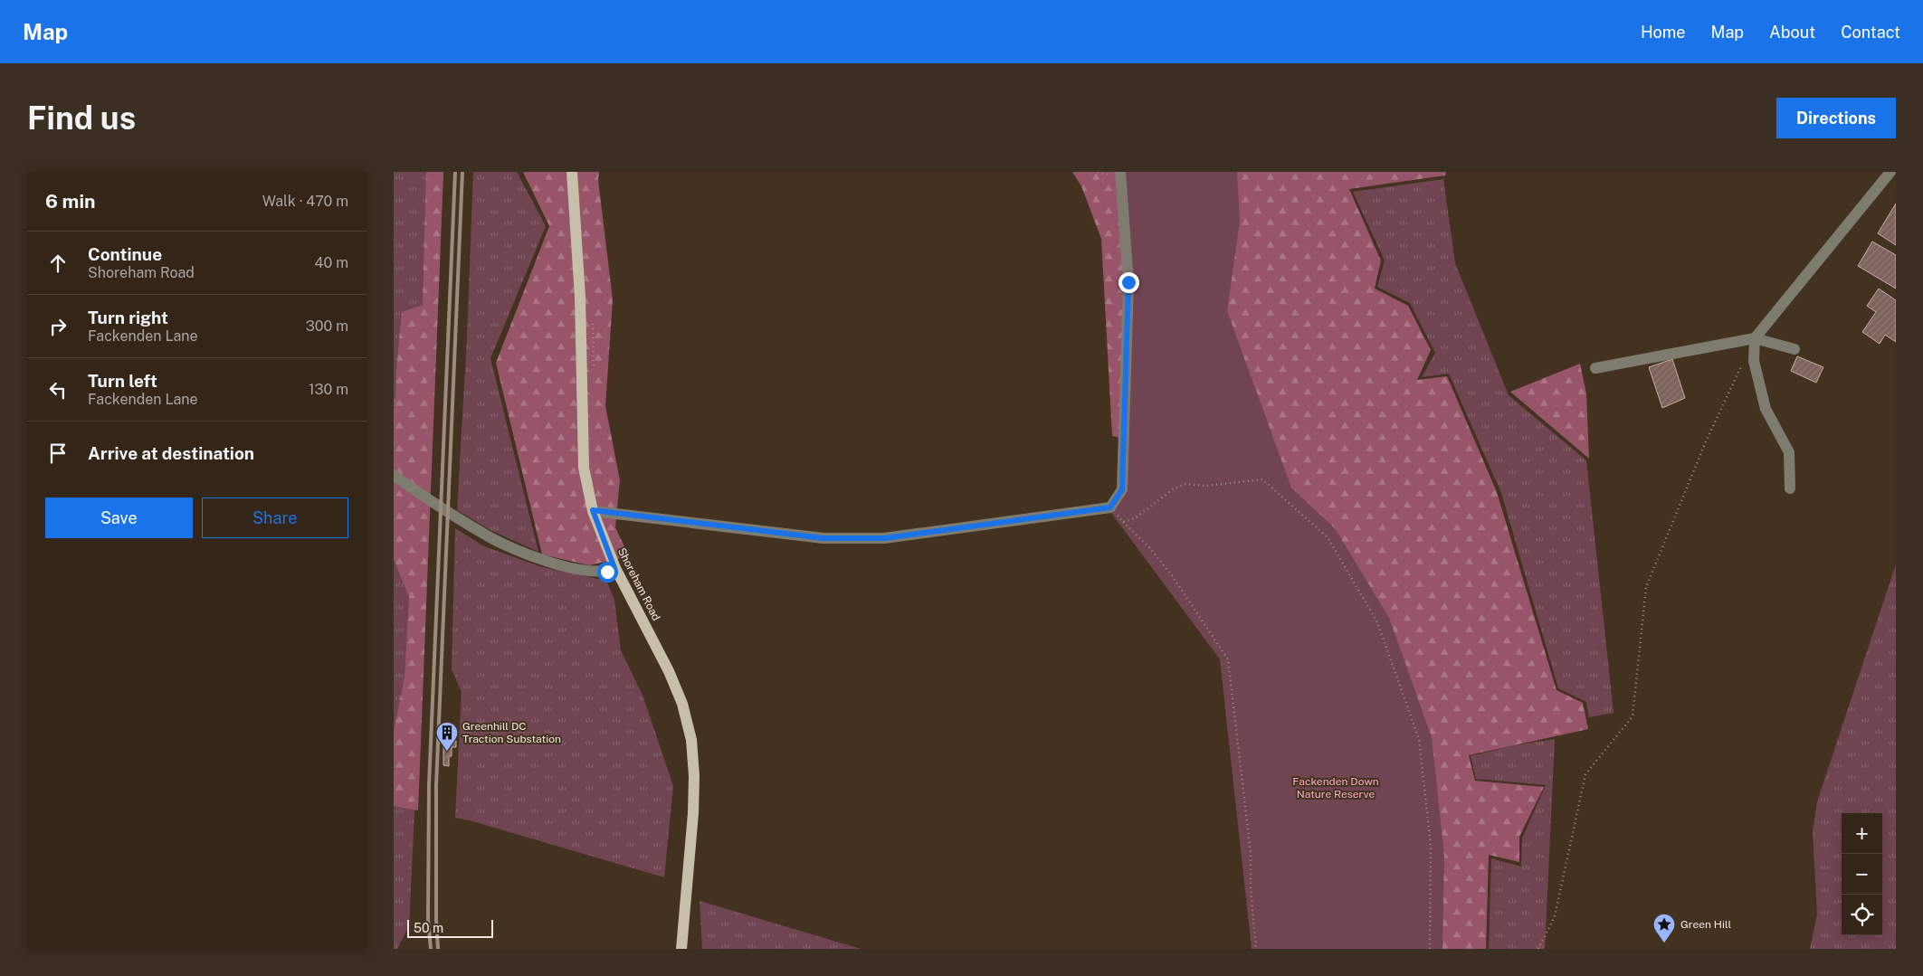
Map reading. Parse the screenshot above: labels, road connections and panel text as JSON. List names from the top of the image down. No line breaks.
{"streets":{"main road":["Shoreham Road"]},"parks":["Fackenden Down Nature Reserve"],"places":{"building":["Greenhill DC Traction Substation"],"place":["Green Hill"]},"scale_bar":"50 m","page":{"header":"Map","nav":["Home","Map","About","Contact"],"buttons":["Directions",["Save","Share"]],"title":"Find us","heading":["6 min","Walk · 470 m"],"list":[["Continue","Shoreham Road","40 m"],["Turn right","Fackenden Lane","300 m"],["Turn left","Fackenden Lane","130 m"],"Arrive at destination"],"map_buttons":["+","−"],"scale":"50 m"}}
